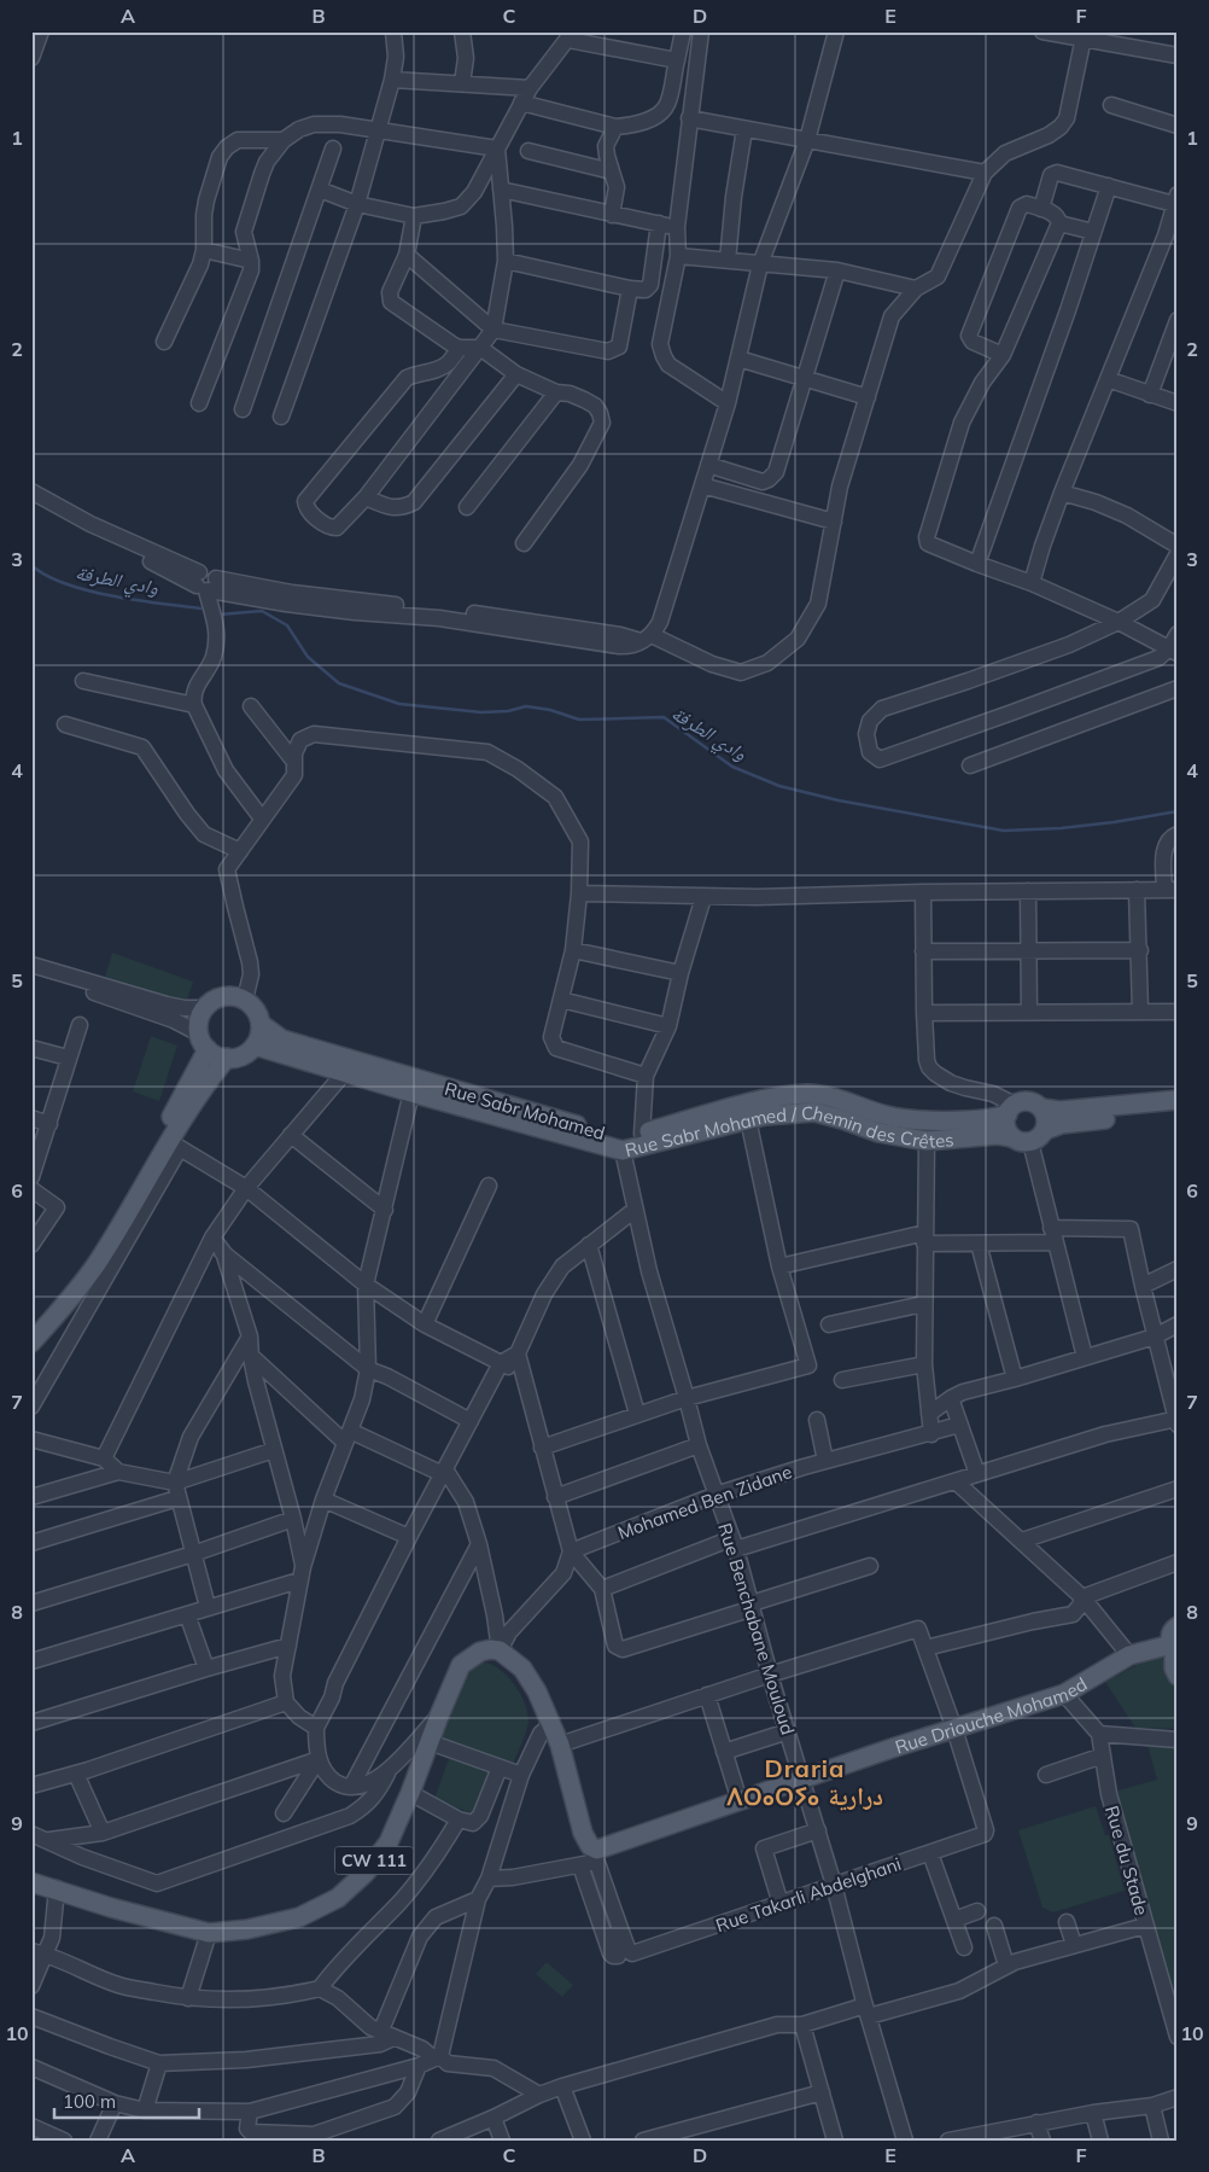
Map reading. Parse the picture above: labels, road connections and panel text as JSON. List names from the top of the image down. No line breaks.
{"streets":{"main road":["Rue Sabr Mohamed","Rue Sabr Mohamed / Chemin des Crêtes","Rue Driouche Mohamed","CW 111"],"street":["Mohamed Ben Zidane","Rue Benchabane Mouloud","Rue du Stade","Rue Takarli Abdelghani"]},"crossings":[["Rue Sabr Mohamed","Rue Sabr Mohamed / Chemin des Crêtes"],["Rue Sabr Mohamed / Chemin des Crêtes","Rue Benchabane Mouloud"],["Mohamed Ben Zidane","Rue Benchabane Mouloud"],["Rue Benchabane Mouloud","Rue Driouche Mohamed"],["Rue Benchabane Mouloud","Rue Takarli Abdelghani"],["Rue Driouche Mohamed","Rue Takarli Abdelghani"]],"districts":["Draria ⴷⵔⴰⵔⵢⴰ درارية"],"water":["وادي الطرفة"],"scale_bar":"100 m","grid":{"columns":["A","B","C","D","E","F"],"rows":["1","2","3","4","5","6","7","8","9","10"]}}
